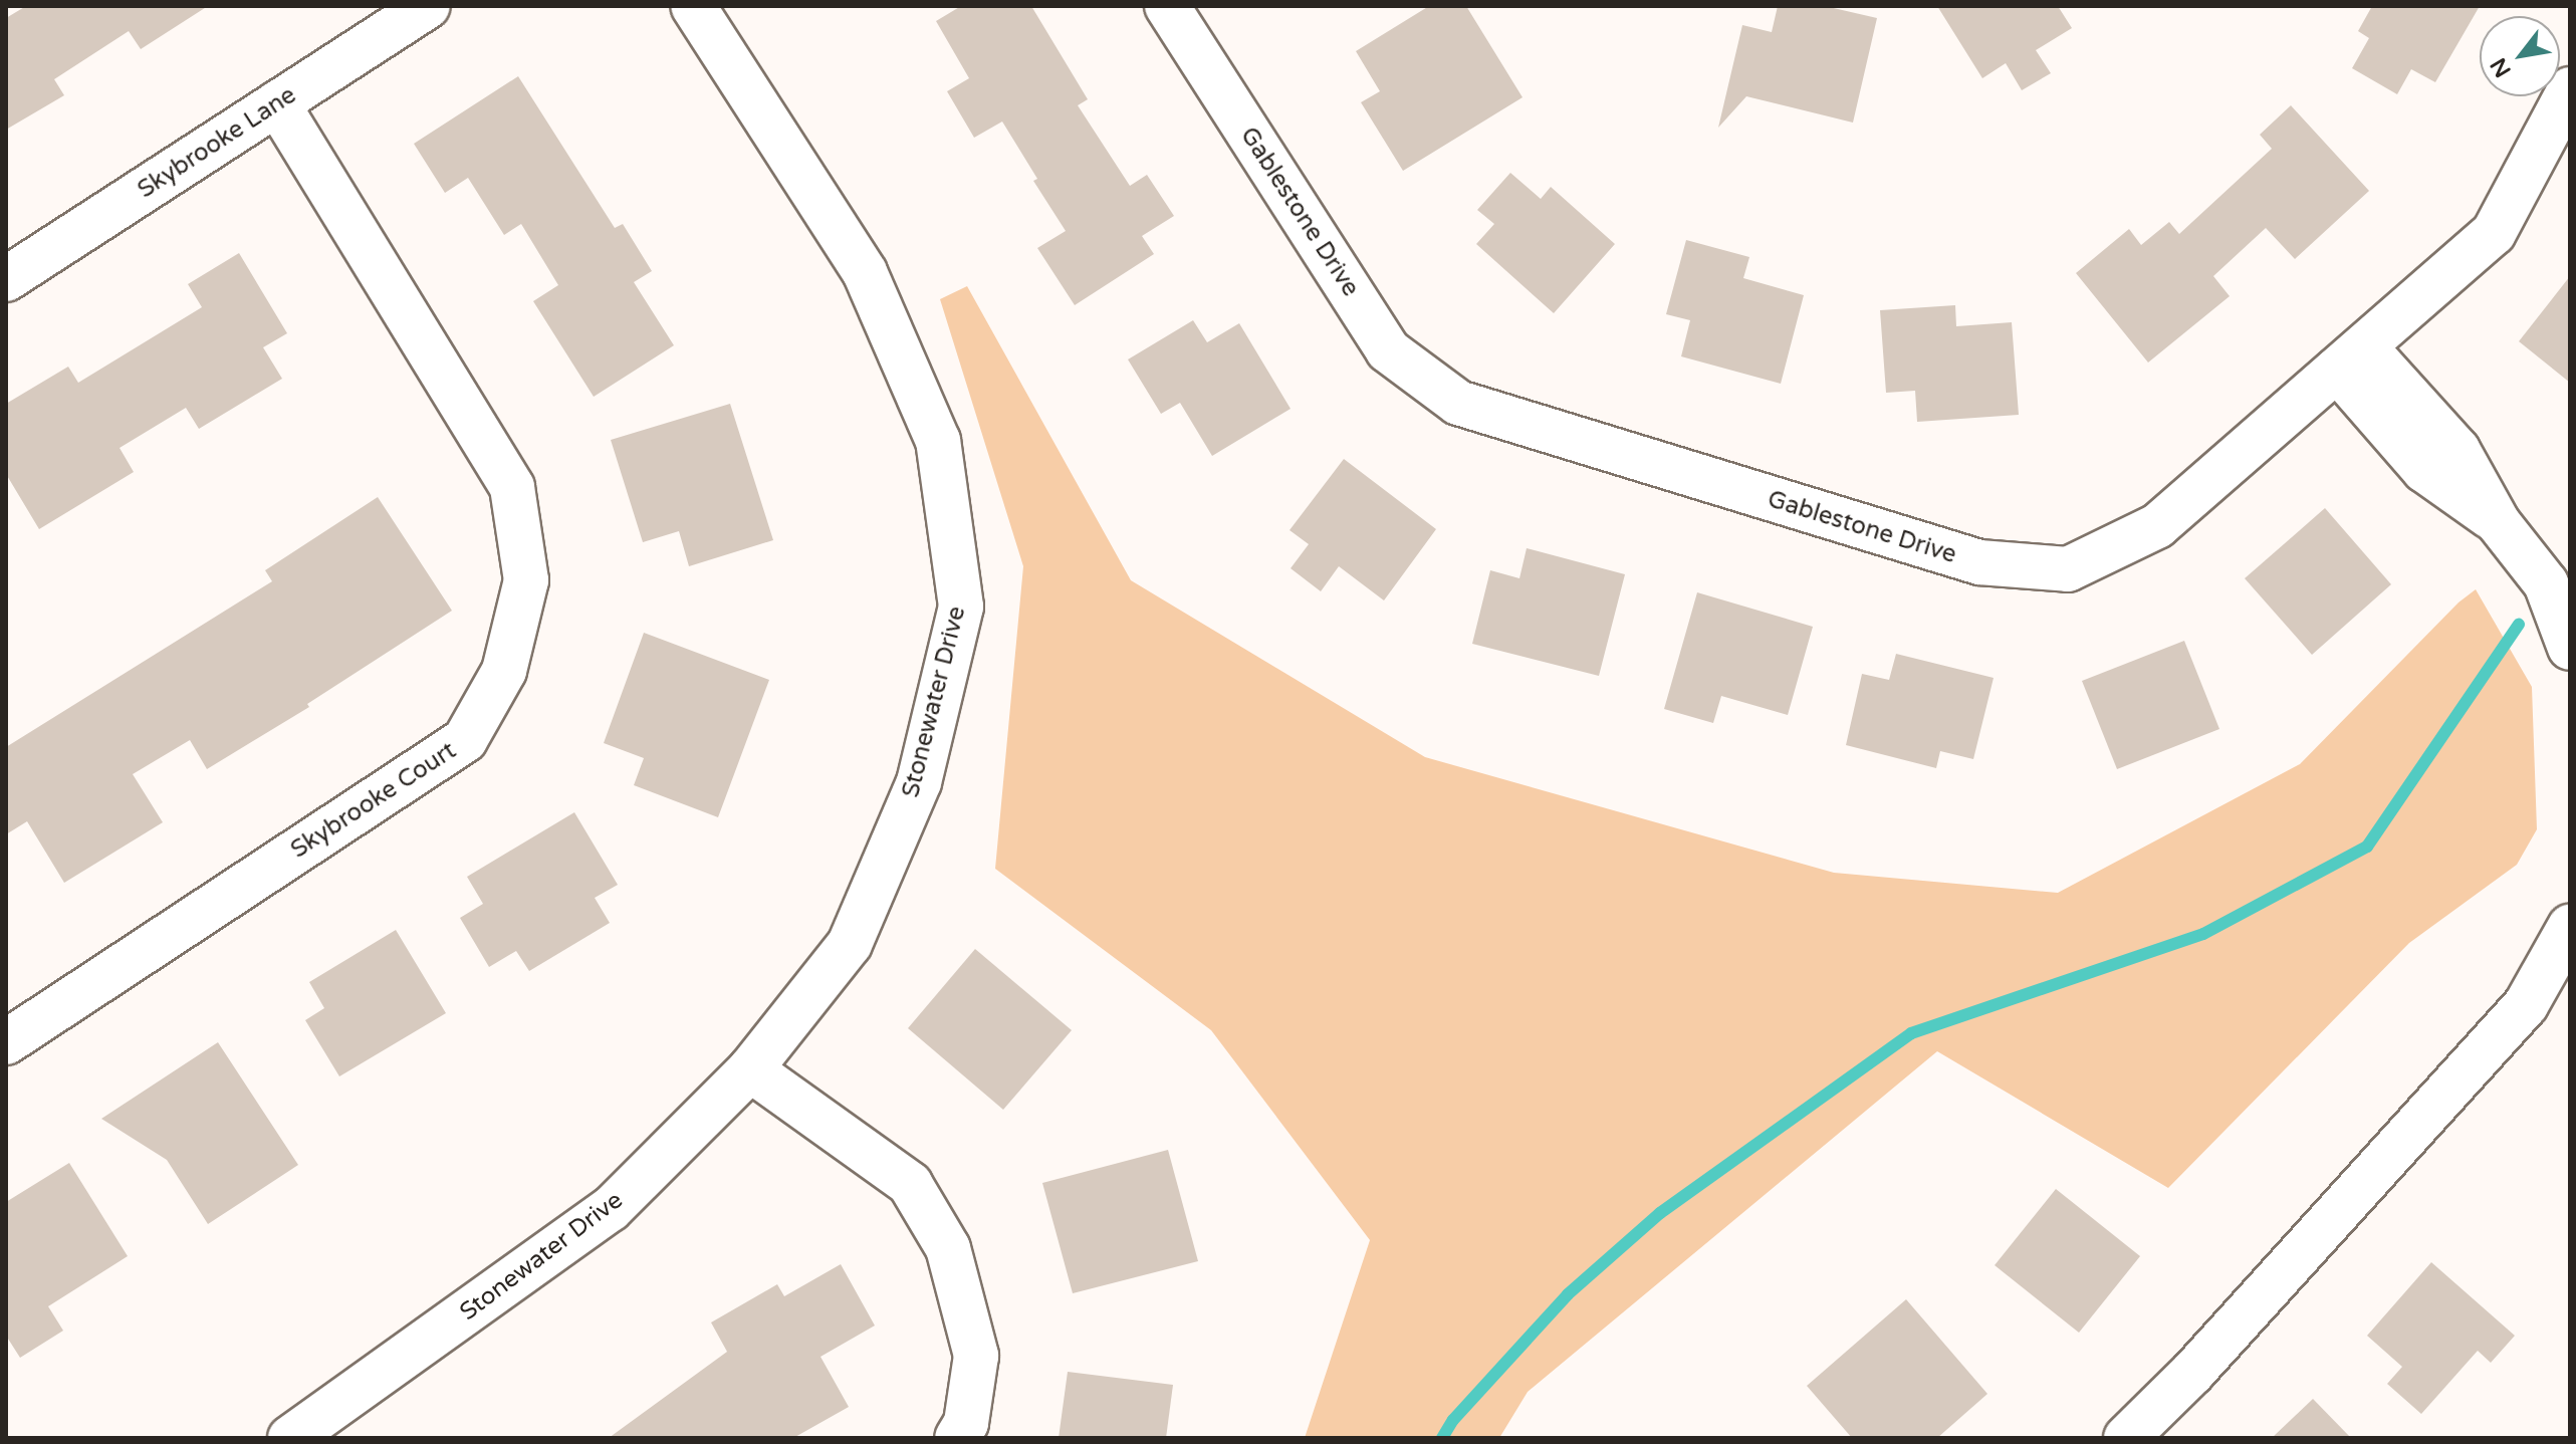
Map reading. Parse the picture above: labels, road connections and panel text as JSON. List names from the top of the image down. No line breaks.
{"streets":{"street":["Skybrooke Lane","Gablestone Drive","Stonewater Drive","Skybrooke Court"]},"crossings":[["Skybrooke Lane","Skybrooke Court"]],"north":"bottom left"}
